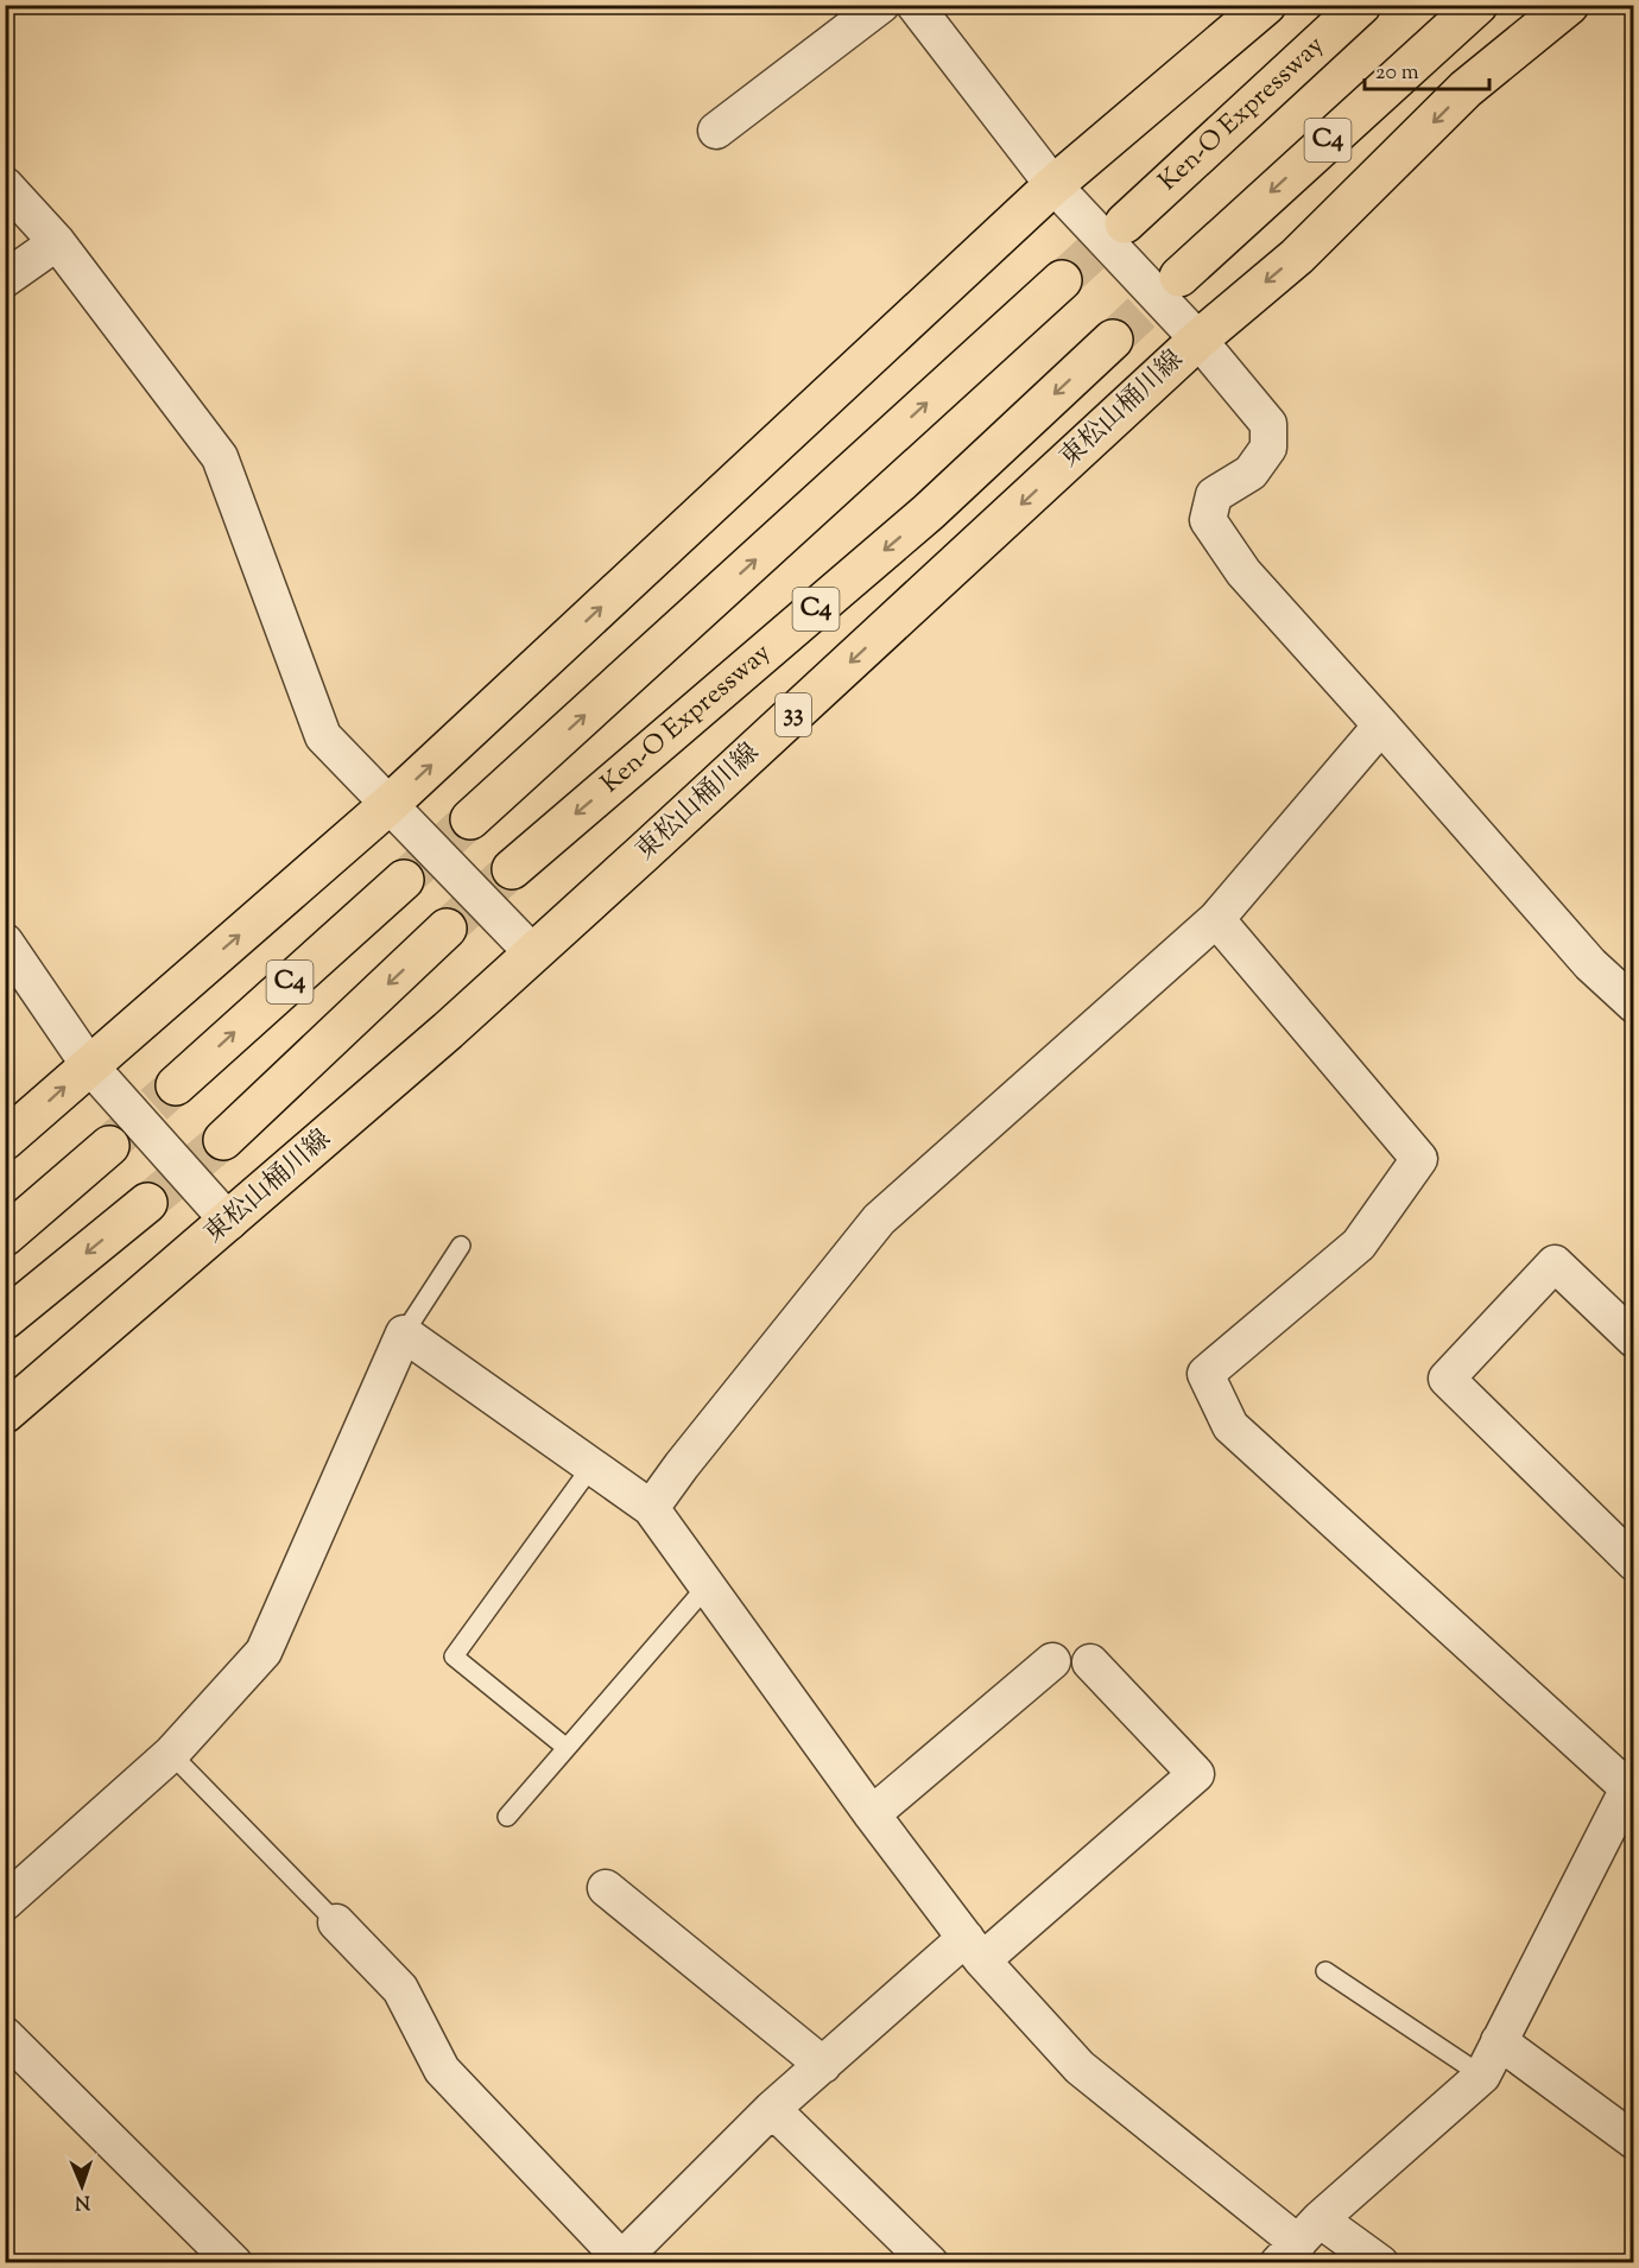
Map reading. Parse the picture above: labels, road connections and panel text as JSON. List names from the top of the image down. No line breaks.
{"streets":{"main road":["Ken-O Expressway","C4","東松山桶川線","33"]},"scale_bar":"20 m","north":"bottom"}
